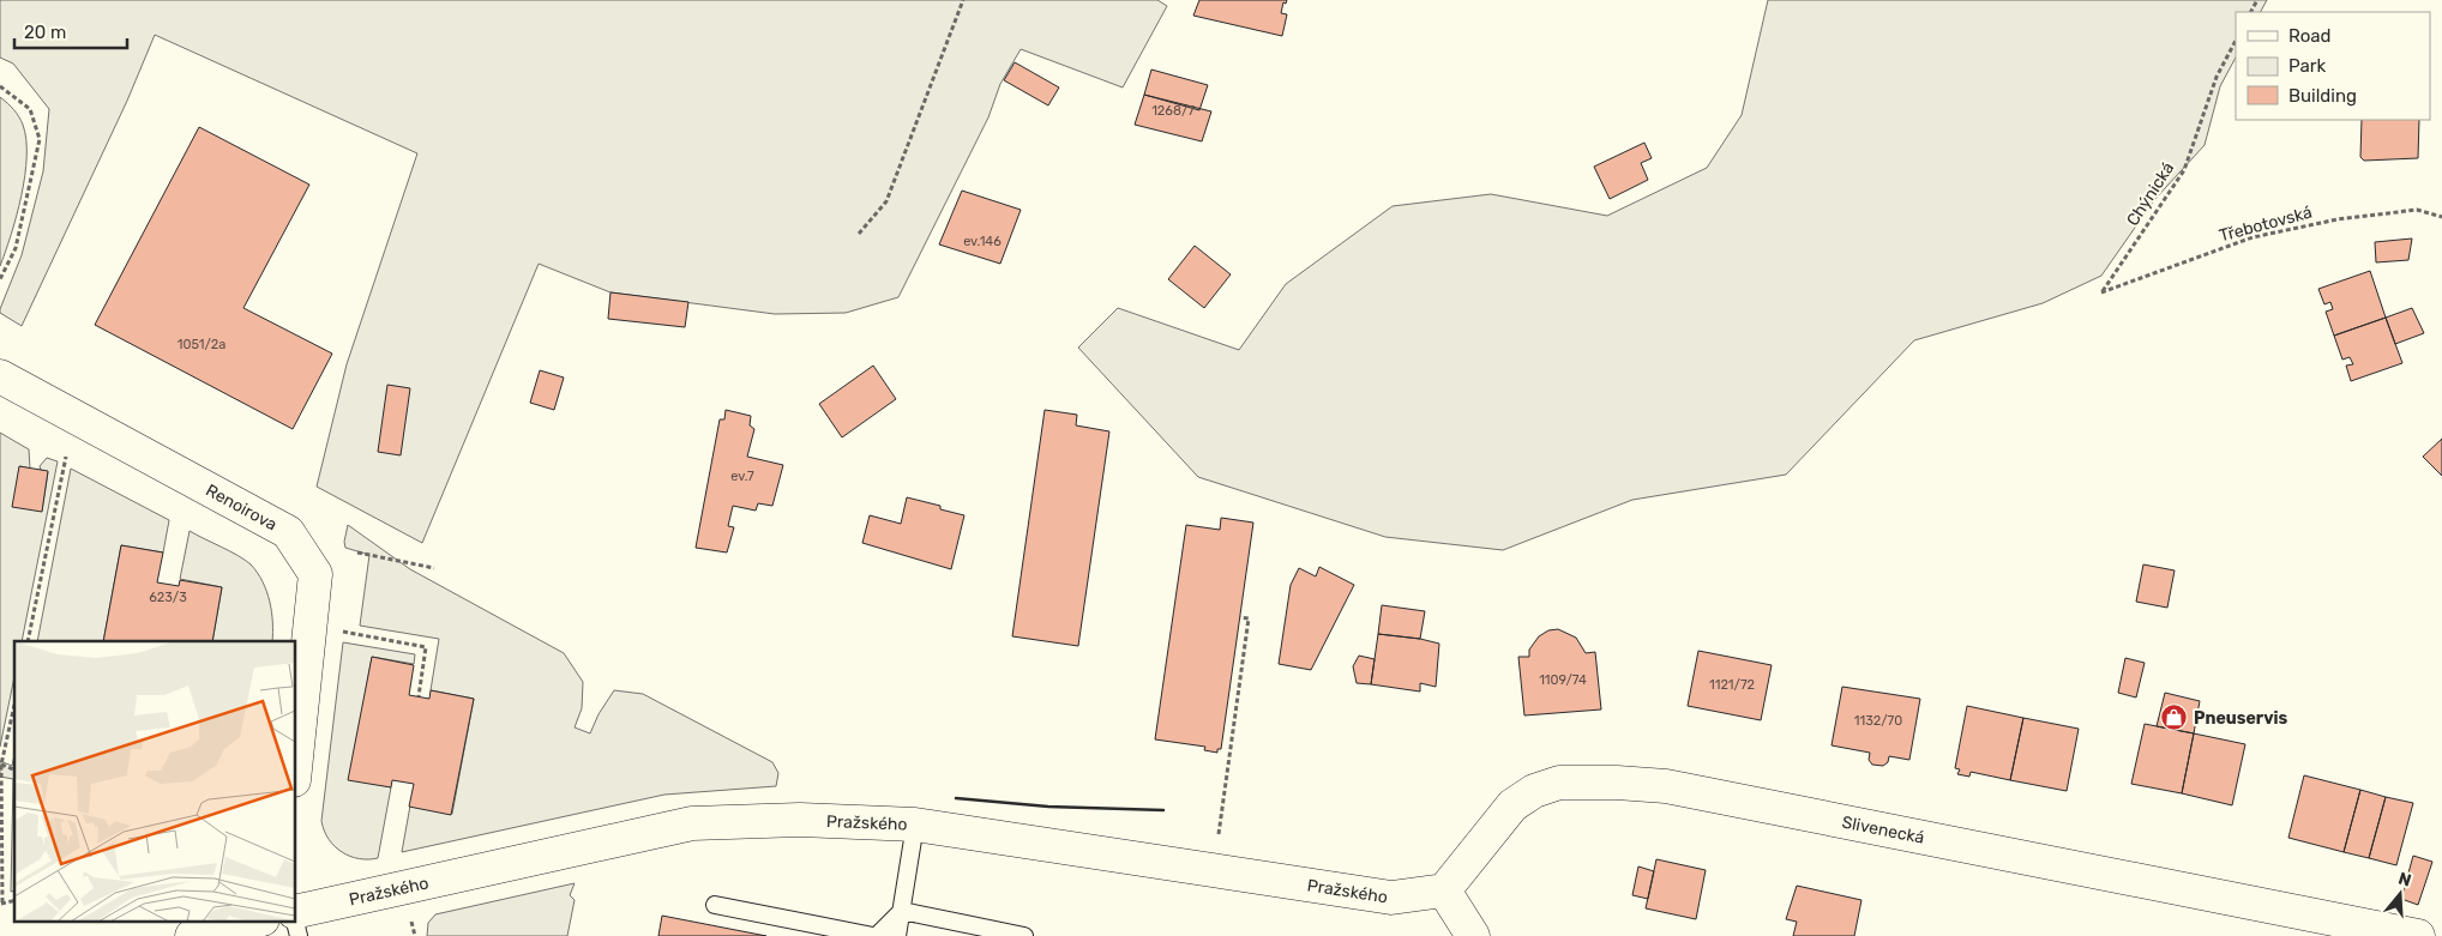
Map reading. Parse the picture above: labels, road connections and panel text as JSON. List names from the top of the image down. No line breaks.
{"streets":{"street":["Renoirova","Pražského","Slivenecká"],"path":["Chýnická","Třebotovská"]},"crossings":[["Chýnická","Třebotovská"],["Pražského","Slivenecká"]],"places":{"shop":["Pneuservis"]},"house_numbers":["1268/7","ev.146","1051/2a","ev.7","623/3","1109/74","1121/72","1132/70"],"legend":["Road","Park","Building"],"scale_bar":"20 m","north":"top"}
